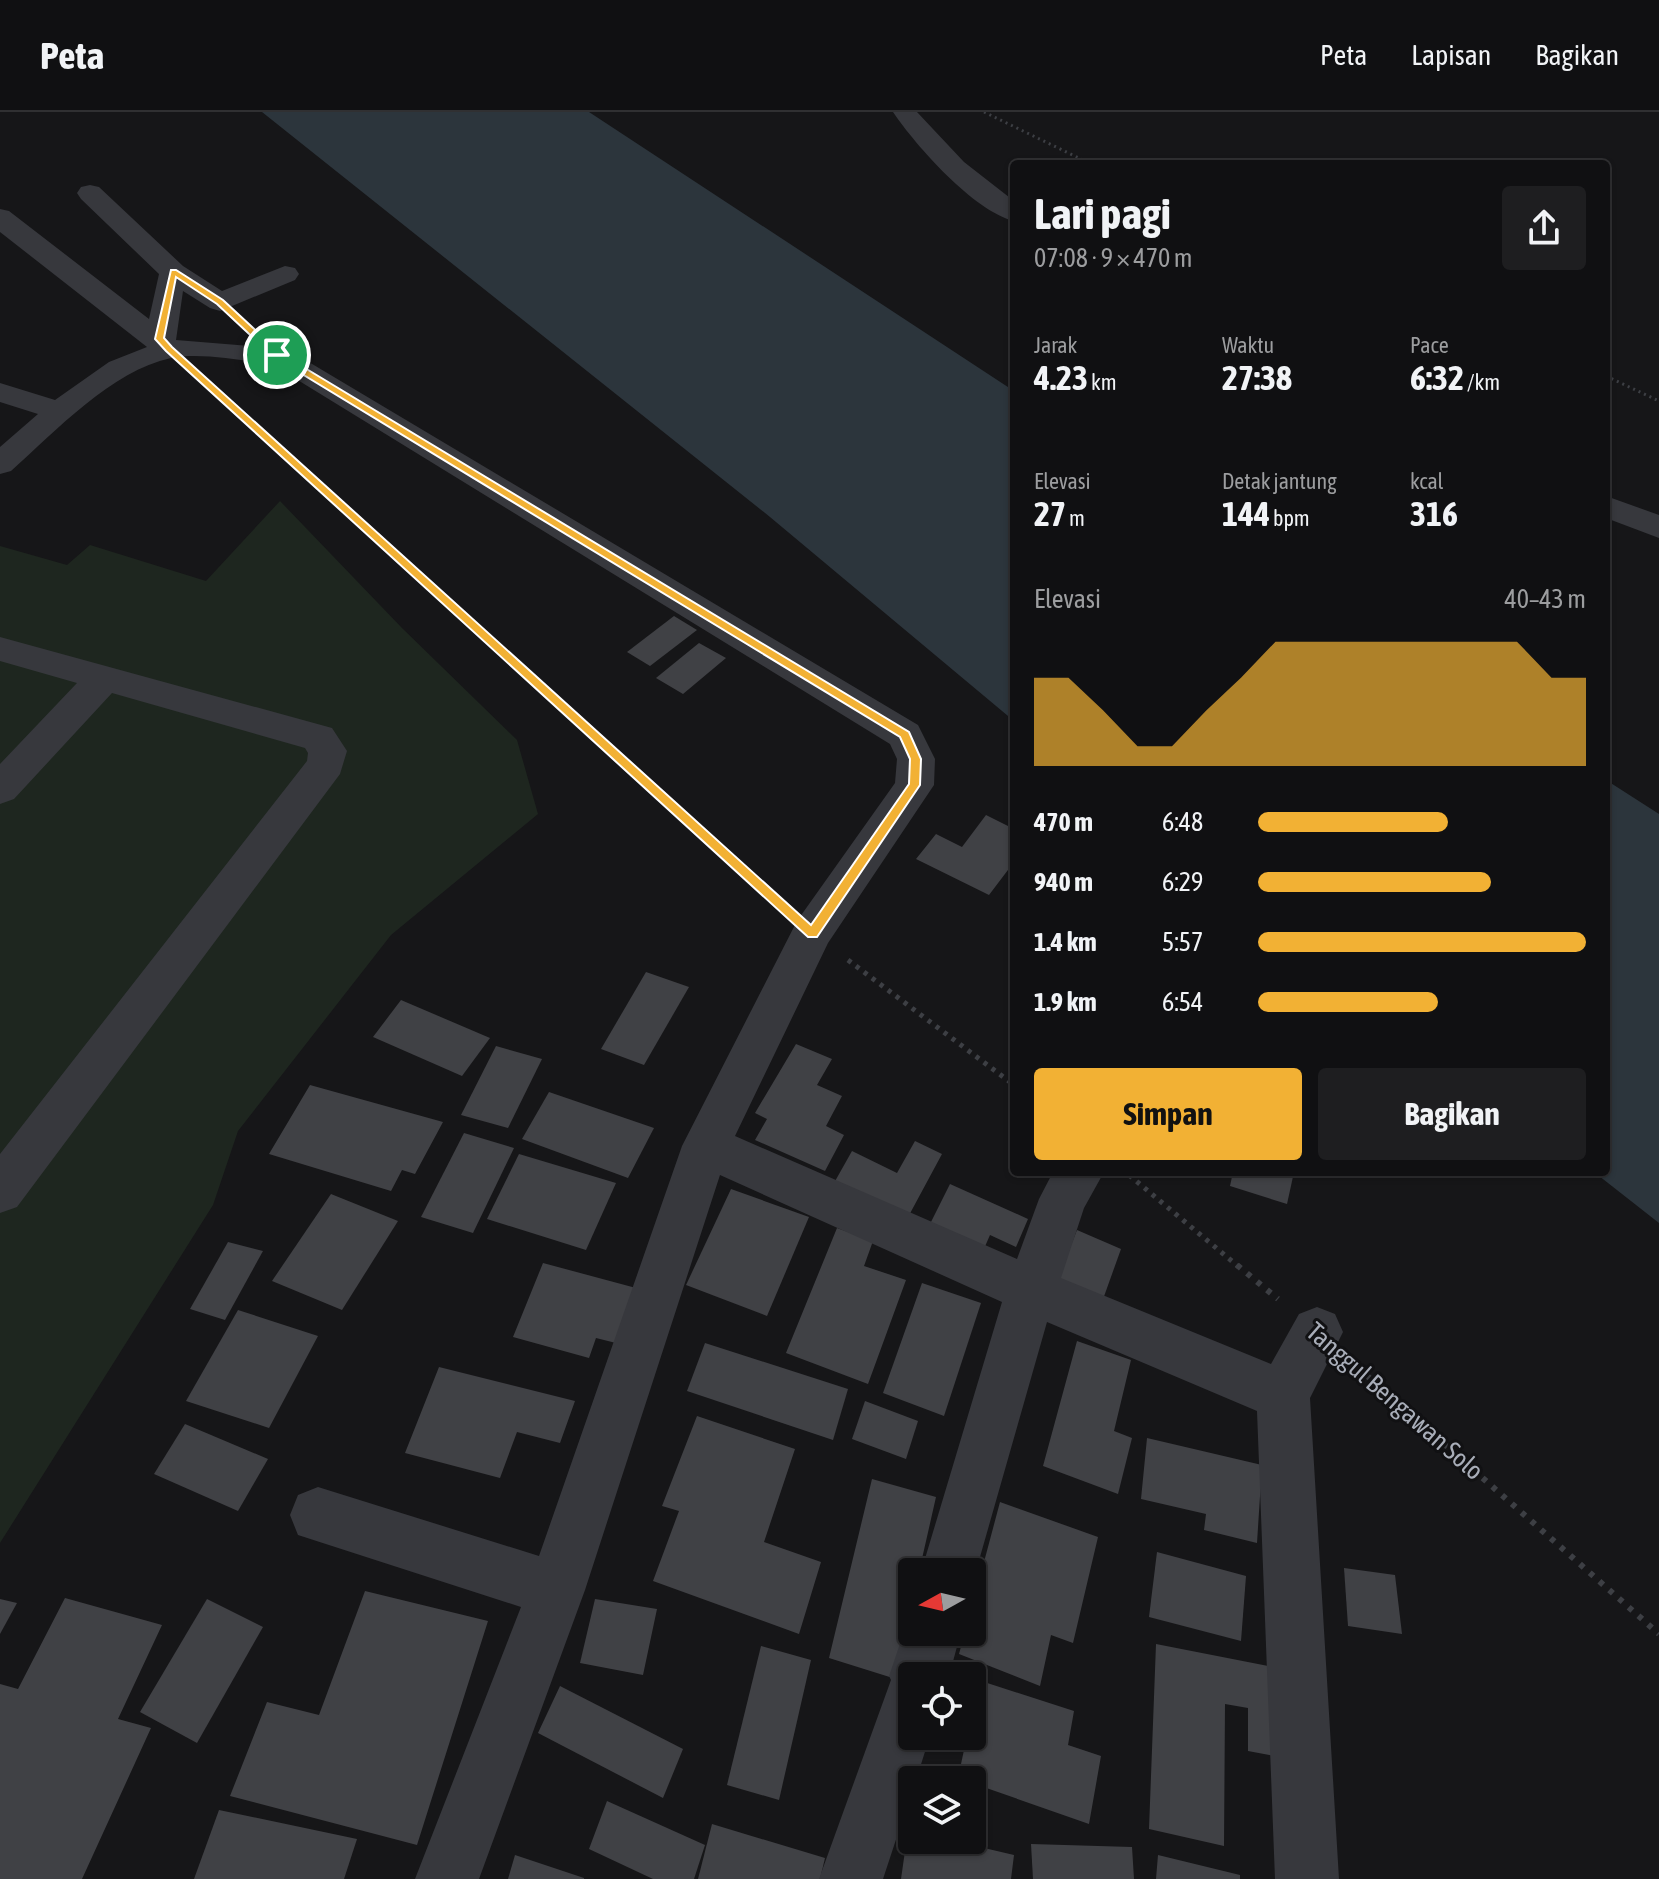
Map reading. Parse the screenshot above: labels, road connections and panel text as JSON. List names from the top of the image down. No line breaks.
{"streets":{"path":["Tanggul Bengawan Solo"]},"north":"left","page":{"header":"Peta","nav":["Peta","Lapisan","Bagikan"],"heading":["Lari pagi","07:08 · 9 × 470 m"],"stats":[["Jarak","4.23 km"],["Waktu","27:38"],["Pace","6:32 /km"],["Elevasi","27 m"],["Detak jantung","144 bpm"],["kcal","316"]],"chart":["Elevasi","40–43 m"],"list":[{"name":"470 m","note":"6:48"},{"name":"940 m","note":"6:29"},{"name":"1.4 km","note":"5:57"},{"name":"1.9 km","note":"6:54"}],"buttons":["Simpan","Bagikan"]}}
